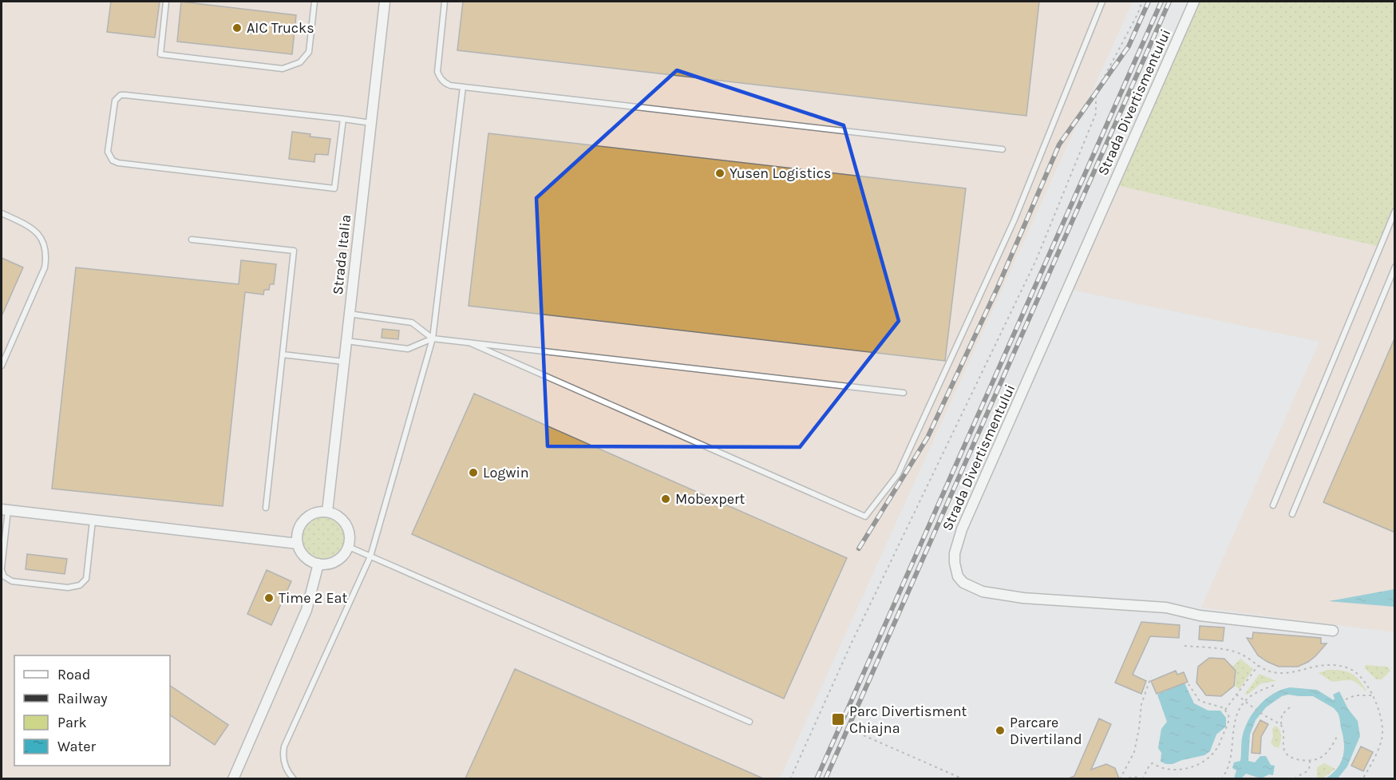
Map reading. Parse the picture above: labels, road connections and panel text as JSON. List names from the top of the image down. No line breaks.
{"streets":{"street":["Strada Divertismentului","Strada Italia"]},"places":{"other":["AIC Trucks","Yusen Logistics","Logwin","Mobexpert","Time 2 Eat","Parcare Divertiland"],"transit":["Parc Divertisment Chiajna"]},"legend":["Road","Railway","Park","Water"]}
